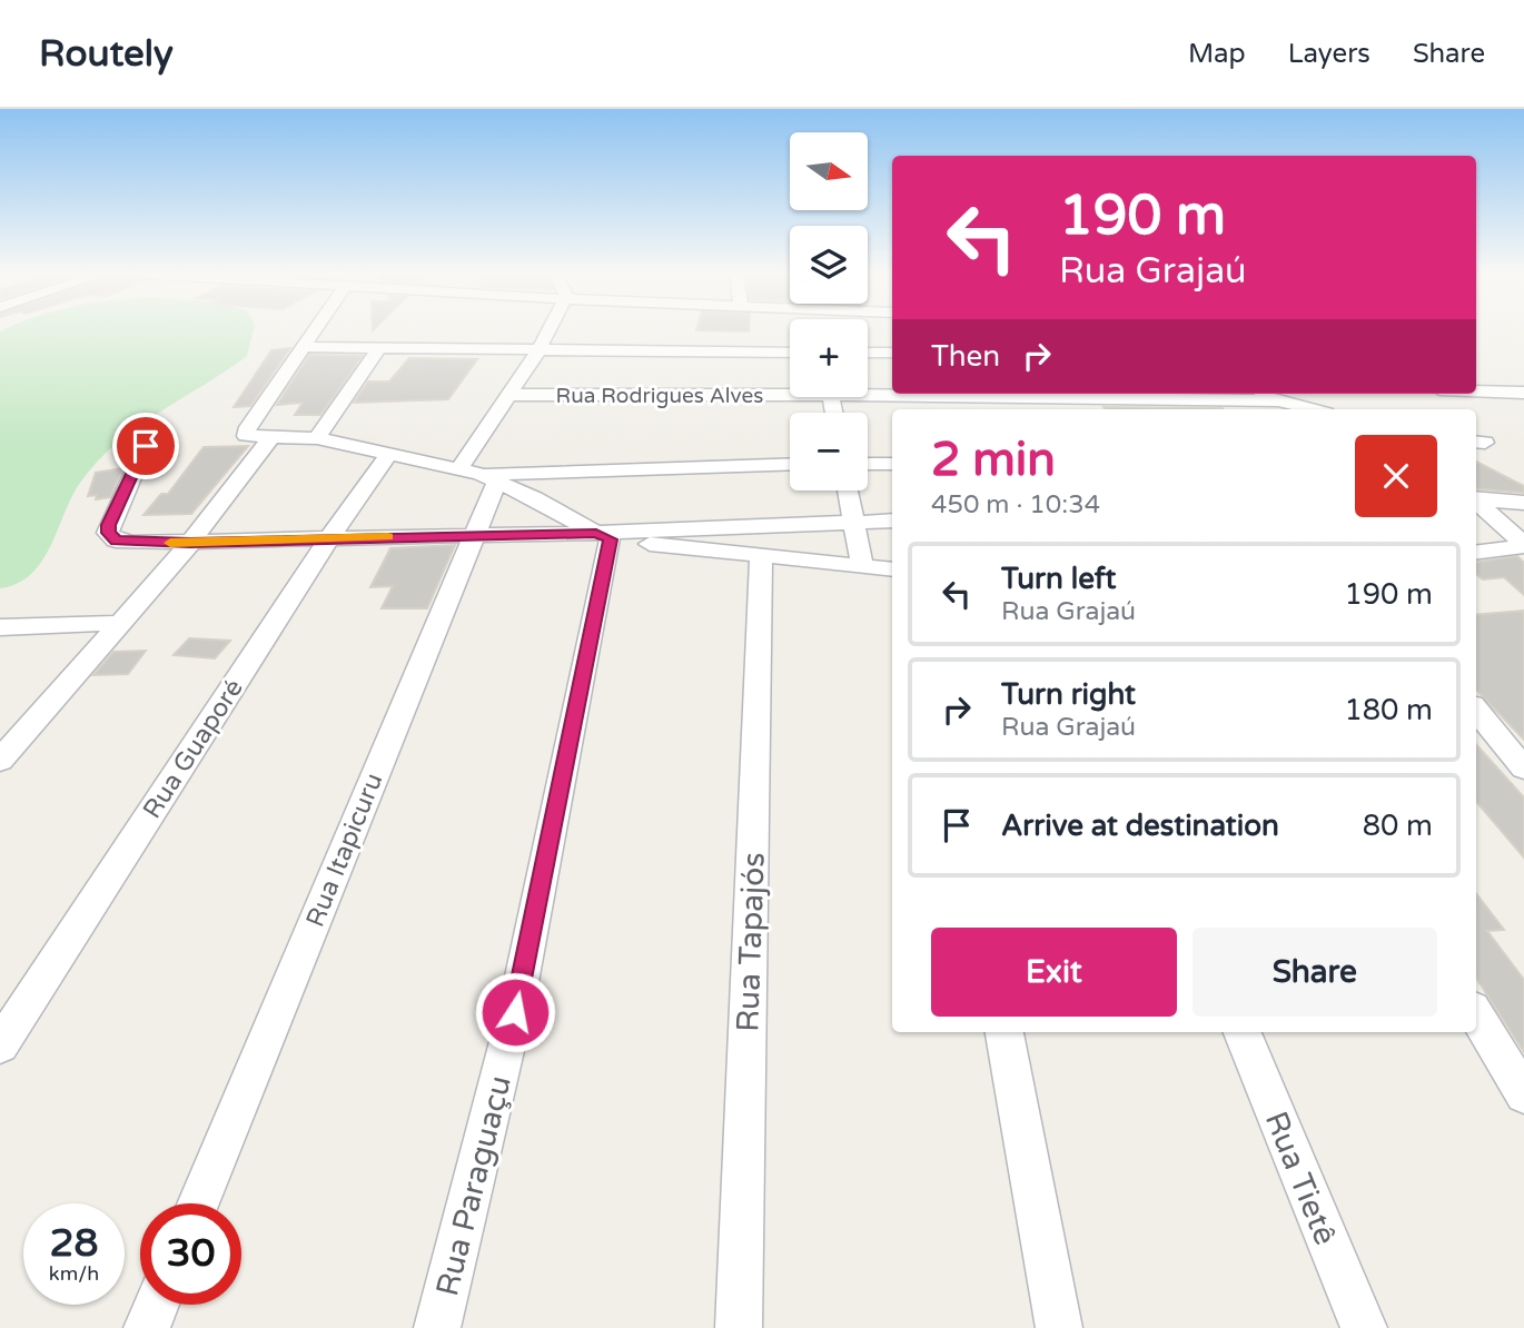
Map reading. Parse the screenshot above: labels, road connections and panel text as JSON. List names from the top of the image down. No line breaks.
{"streets":{"street":["Rua Rodrigues Alves","Rua Guaporé","Rua Itapicuru","Rua Tapajós","Rua Tietê","Rua Paraguaçu"]},"crossings":[["Rua Rodrigues Alves","Rua Itapicuru"]],"north":"right","page":{"header":"Routely","nav":["Map","Layers","Share"],"map_buttons":["+","−"],"turn":["190 m","Rua Grajaú"],"then":"Then","heading":["2 min","450 m · 10:34"],"list":[{"name":"Turn left","note":"Rua Grajaú","value":"190 m"},{"name":"Turn right","note":"Rua Grajaú","value":"180 m"},{"name":"Arrive at destination","value":"80 m"}],"buttons":["Exit","Share"],"speed":"28 km/h","limit":"30"}}
